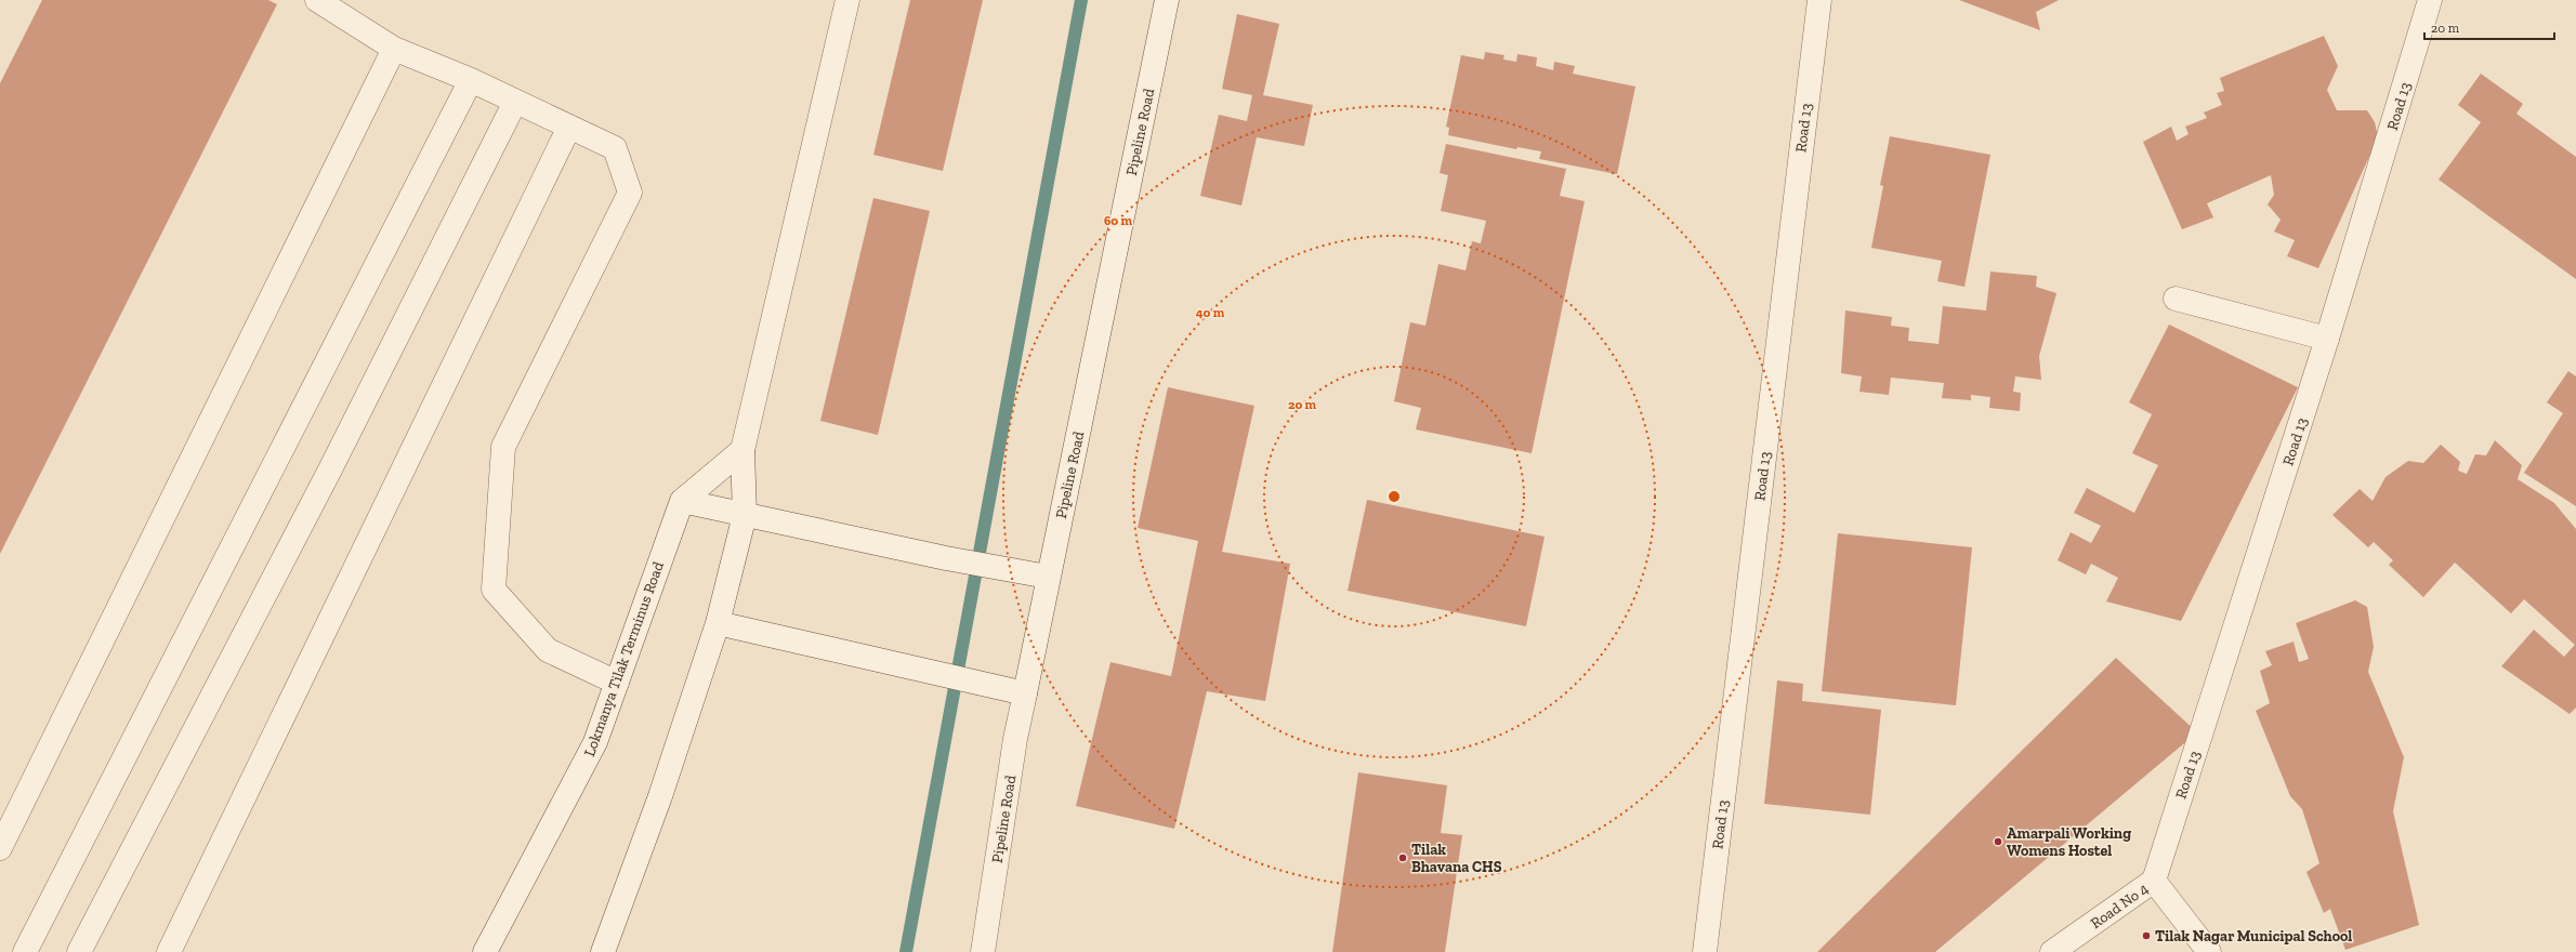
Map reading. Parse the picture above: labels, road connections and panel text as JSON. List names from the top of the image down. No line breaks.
{"streets":{"street":["Road 13","Pipeline Road","Lokmanya Tilak Terminus Road","Road No 4"]},"crossings":[["Road 13","Road No 4"]],"places":["Amarpali Working Womens Hostel","Tilak Bhavana CHS","Tilak Nagar Municipal School"],"scale_bar":"20 m","rings":["60 m","40 m","20 m"]}
